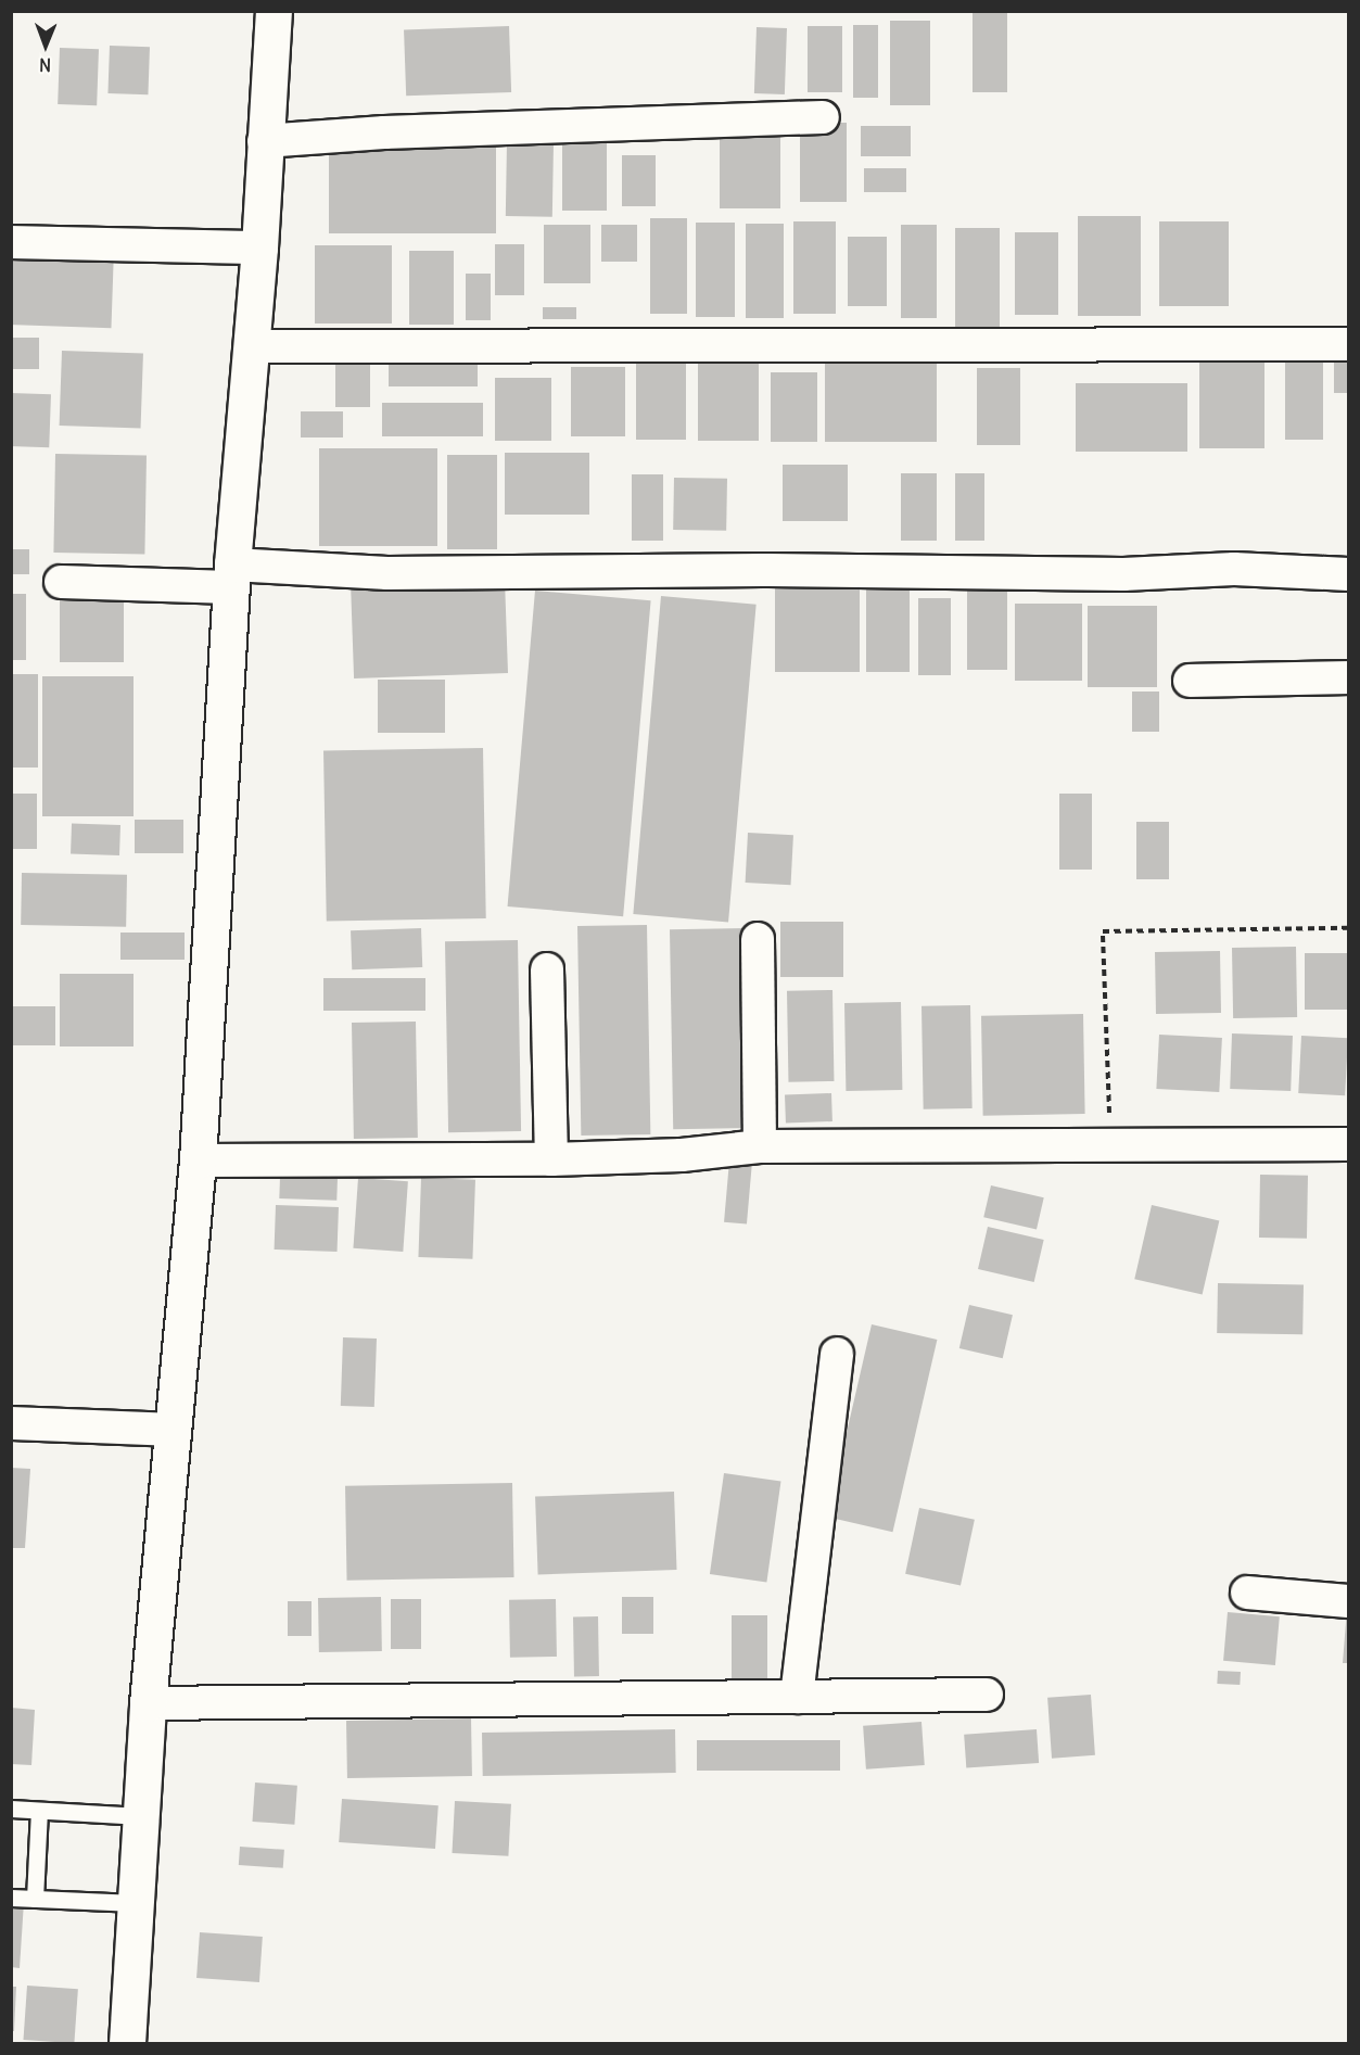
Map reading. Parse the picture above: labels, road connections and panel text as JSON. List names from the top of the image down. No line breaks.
{"north":"bottom"}
